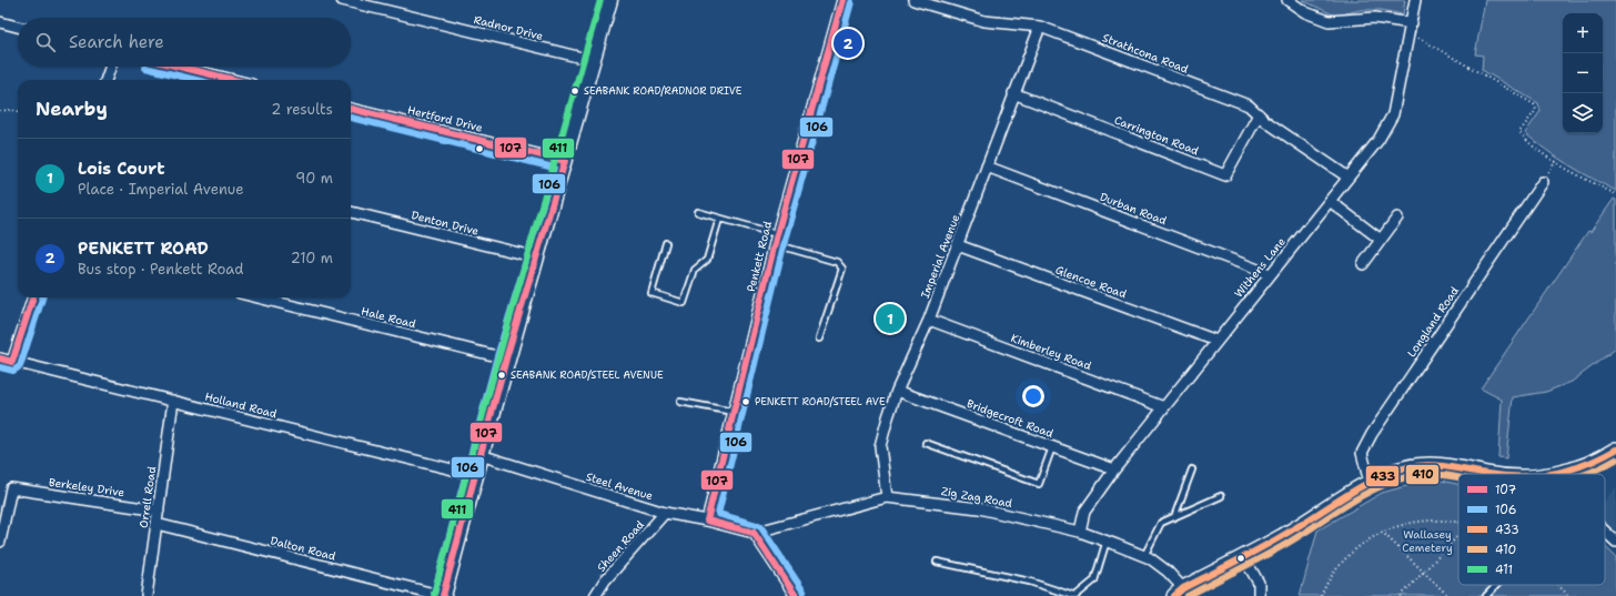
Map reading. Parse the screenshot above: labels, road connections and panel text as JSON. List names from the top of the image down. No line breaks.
{"streets":{"street":["Radnor Drive","Strathcona Road","Hertford Drive","Carrington Road","Durban Road","Denton Drive","Penkett Road","Imperial Avenue","Withens Lane","Glencoe Road","Hale Road","Longland Road","Kimberley Road","Holland Road","Bridgecroft Road","Steel Avenue","Berkeley Drive","Orrell Road","Zig Zag Road","Sheen Road","Dalton Road"]},"crossings":[["Strathcona Road","Carrington Road"],["Strathcona Road","Imperial Avenue"],["Strathcona Road","Withens Lane"],["Carrington Road","Imperial Avenue"],["Durban Road","Imperial Avenue"],["Durban Road","Withens Lane"],["Penkett Road","Steel Avenue"],["Imperial Avenue","Glencoe Road"],["Imperial Avenue","Kimberley Road"],["Imperial Avenue","Bridgecroft Road"],["Imperial Avenue","Zig Zag Road"],["Withens Lane","Glencoe Road"],["Withens Lane","Kimberley Road"],["Withens Lane","Bridgecroft Road"],["Withens Lane","Zig Zag Road"],["Holland Road","Orrell Road"],["Steel Avenue","Zig Zag Road"],["Steel Avenue","Sheen Road"],["Berkeley Drive","Orrell Road"],["Orrell Road","Dalton Road"]],"parks":["Wallasey Cemetery"],"places":["SEABANK ROAD/RADNOR DRIVE","SEABANK ROAD/STEEL AVENUE","PENKETT ROAD/STEEL AVE"],"lines":["transit line 107","transit line 411","transit line 106","transit line 433","transit line 410"],"legend":["107","106","433","410","411"],"page":{"map_buttons":["+","−"],"search":"Search here","pins":["2","1"],"heading":["Nearby","2 results"],"list":[{"mark":"1","name":"Lois Court","note":"Place · Imperial Avenue","value":"90 m"},{"mark":"2","name":"PENKETT ROAD","note":"Bus stop · Penkett Road","value":"210 m"}]}}
